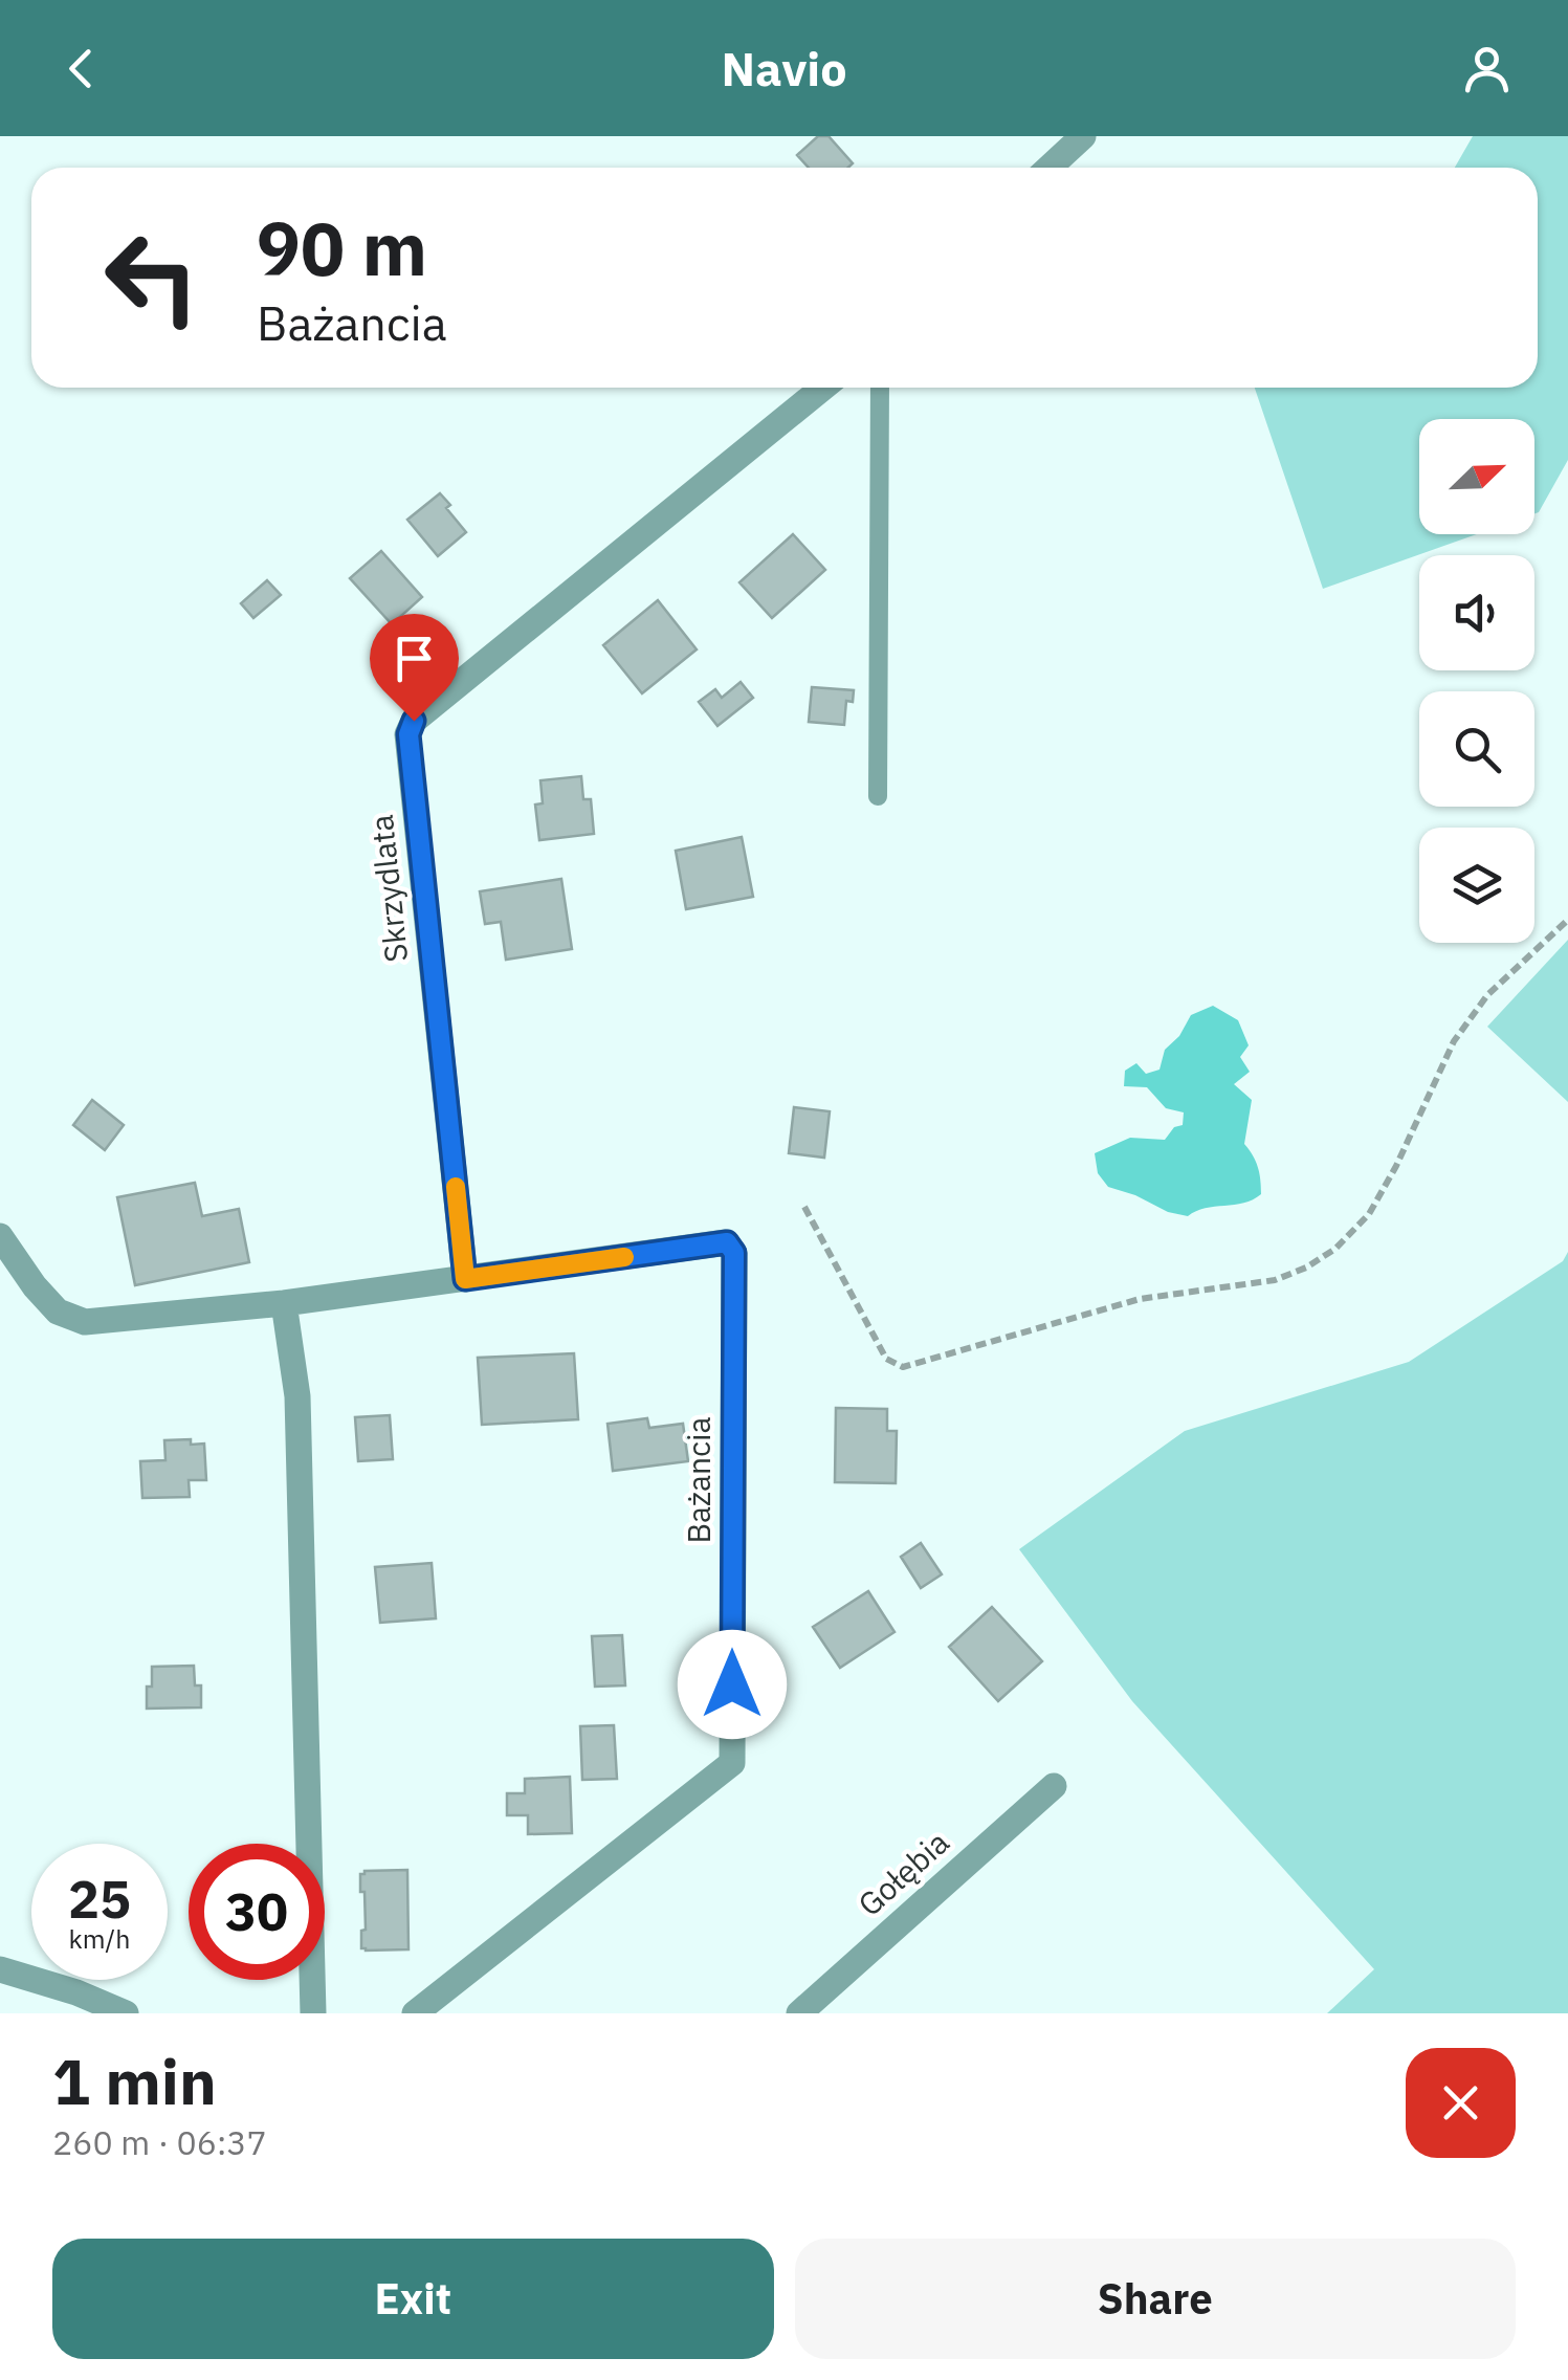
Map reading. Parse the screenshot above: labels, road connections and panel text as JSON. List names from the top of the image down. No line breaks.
{"streets":{"street":["Skrzydlata","Bażancia","Gołębia"]},"crossings":[["Skrzydlata","Bażancia"]],"north":"top right","page":{"header":"Navio","turn":["90 m","Bażancia"],"speed":"25 km/h","limit":"30","heading":["1 min","260 m · 06:37"],"buttons":["Exit","Share"]}}
